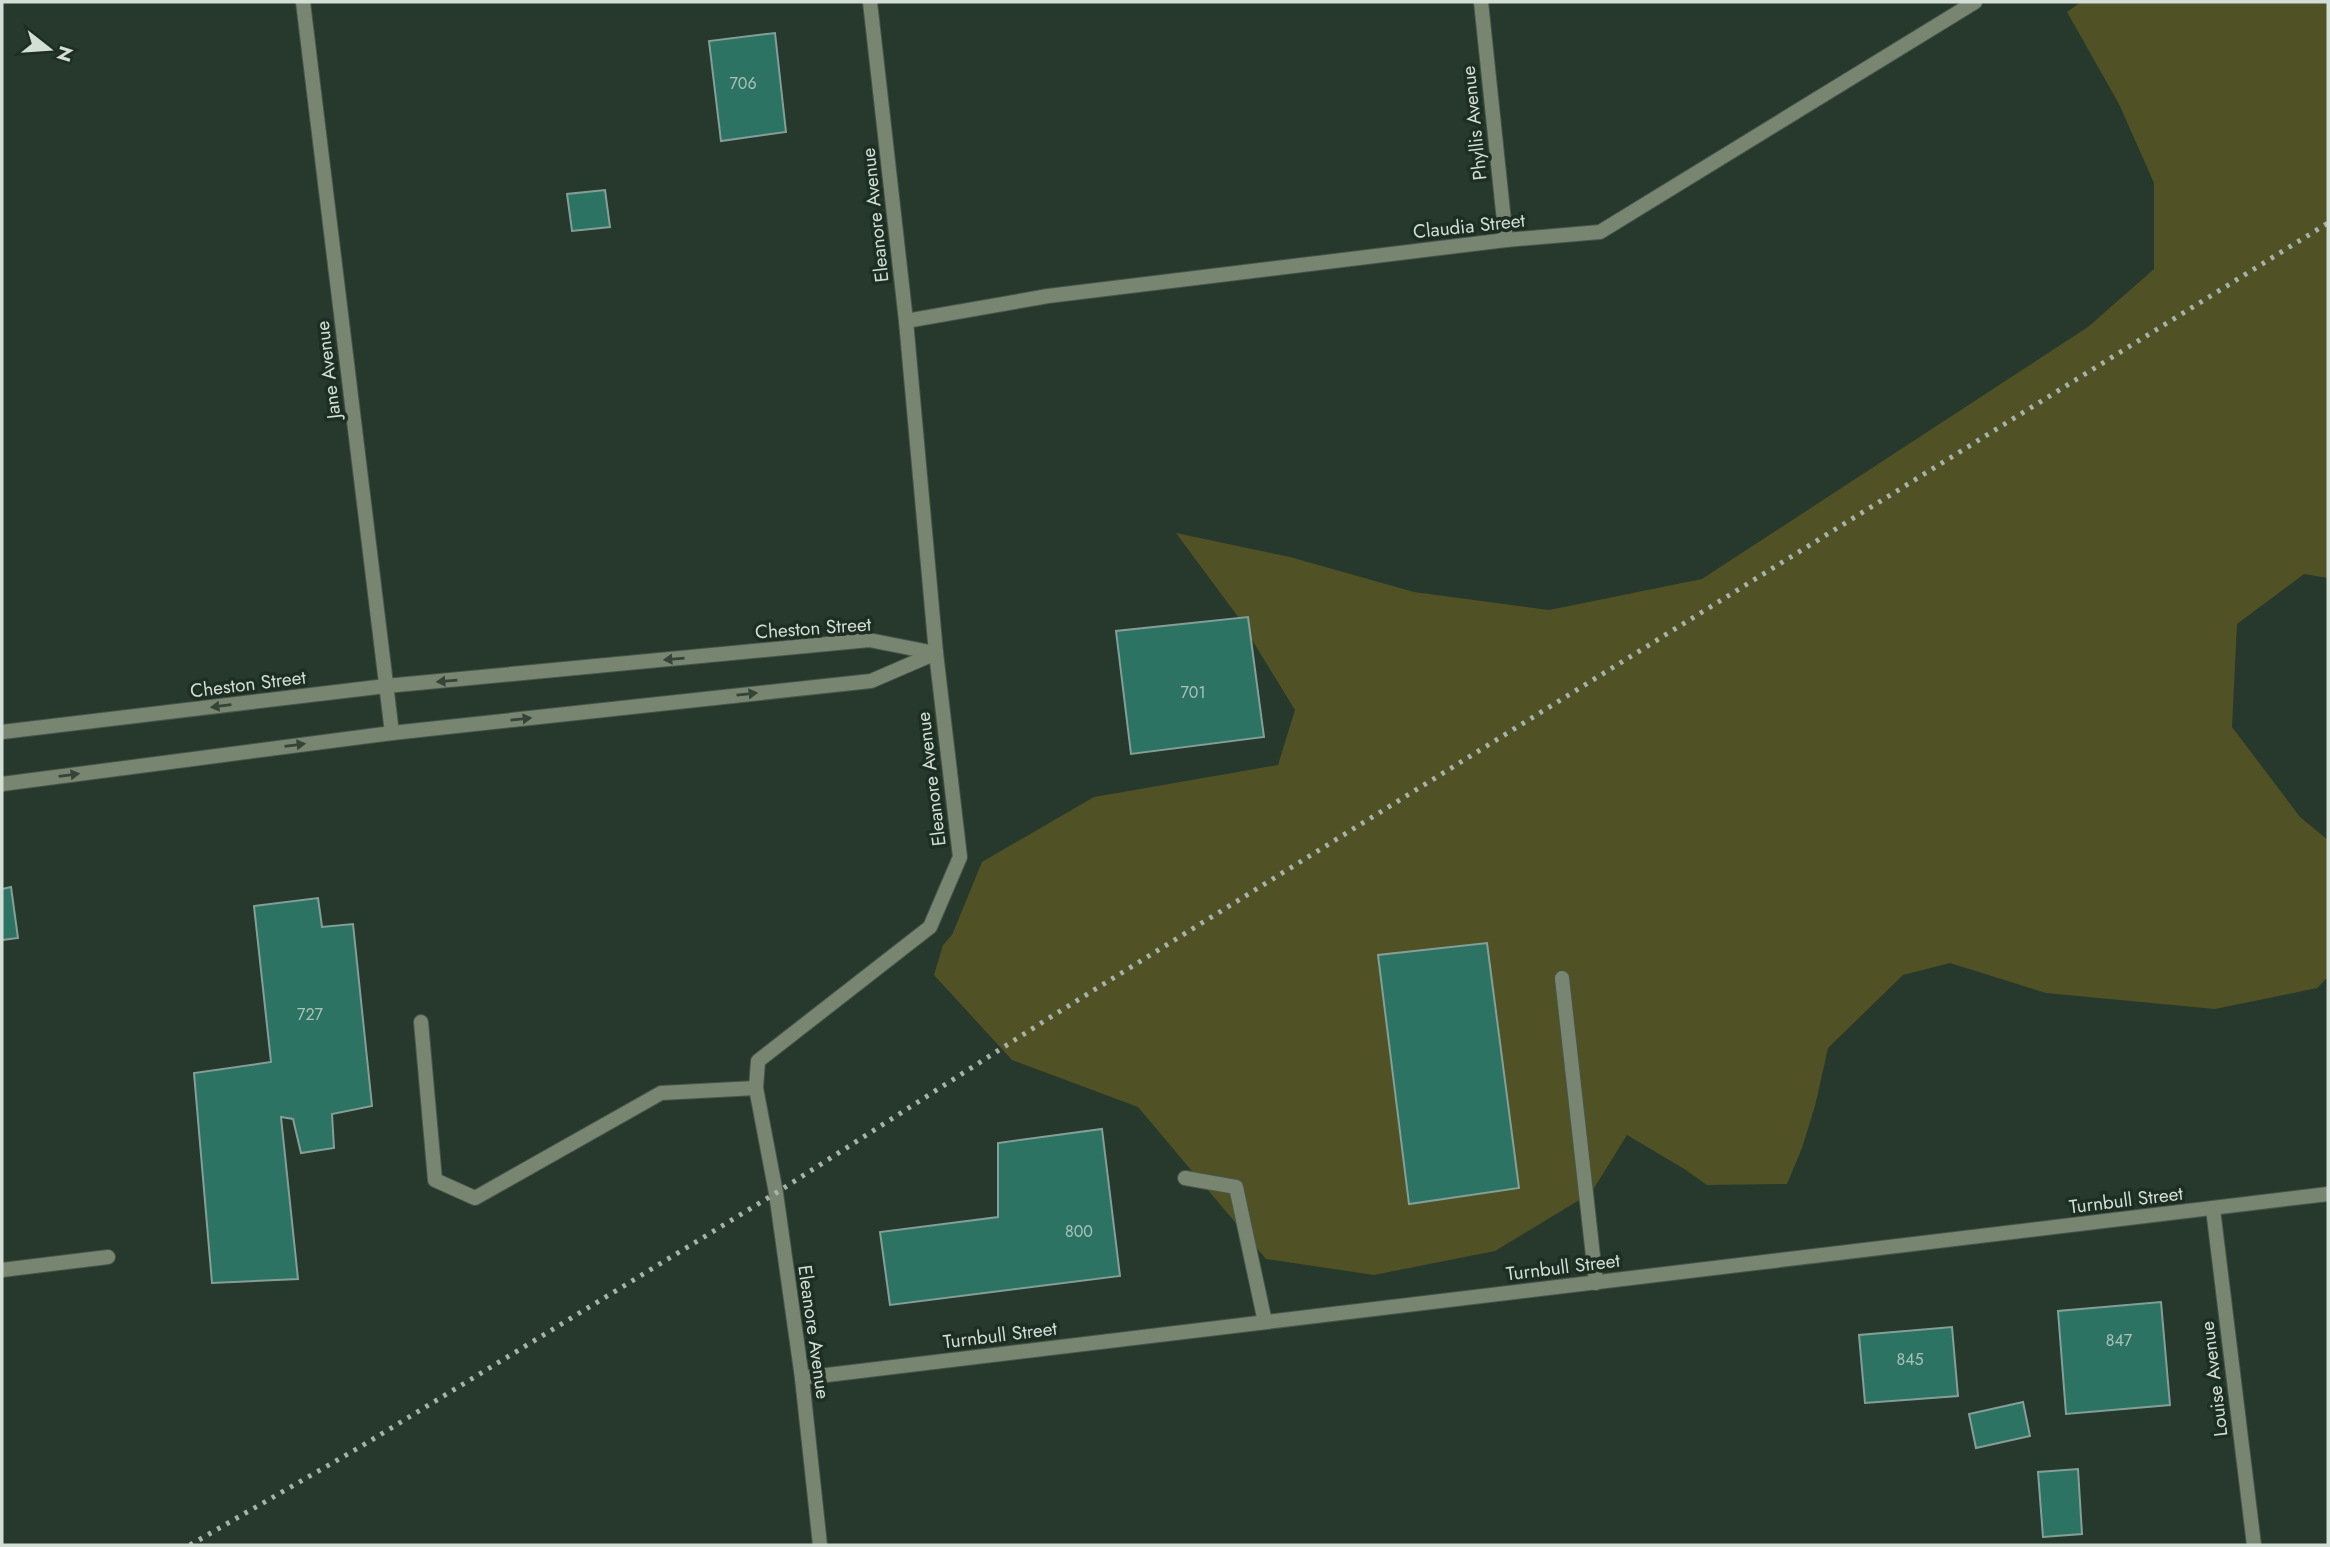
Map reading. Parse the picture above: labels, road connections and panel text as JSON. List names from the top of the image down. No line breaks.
{"streets":{"street":["Phyllis Avenue","Eleanore Avenue","Claudia Street","Jane Avenue","Cheston Street","Turnbull Street","Louise Avenue"]},"crossings":[["Phyllis Avenue","Claudia Street"],["Eleanore Avenue","Claudia Street"],["Eleanore Avenue","Cheston Street"],["Eleanore Avenue","Turnbull Street"],["Jane Avenue","Cheston Street"],["Turnbull Street","Louise Avenue"]],"house_numbers":["706","701","727","800","847","845"],"north":"right"}
